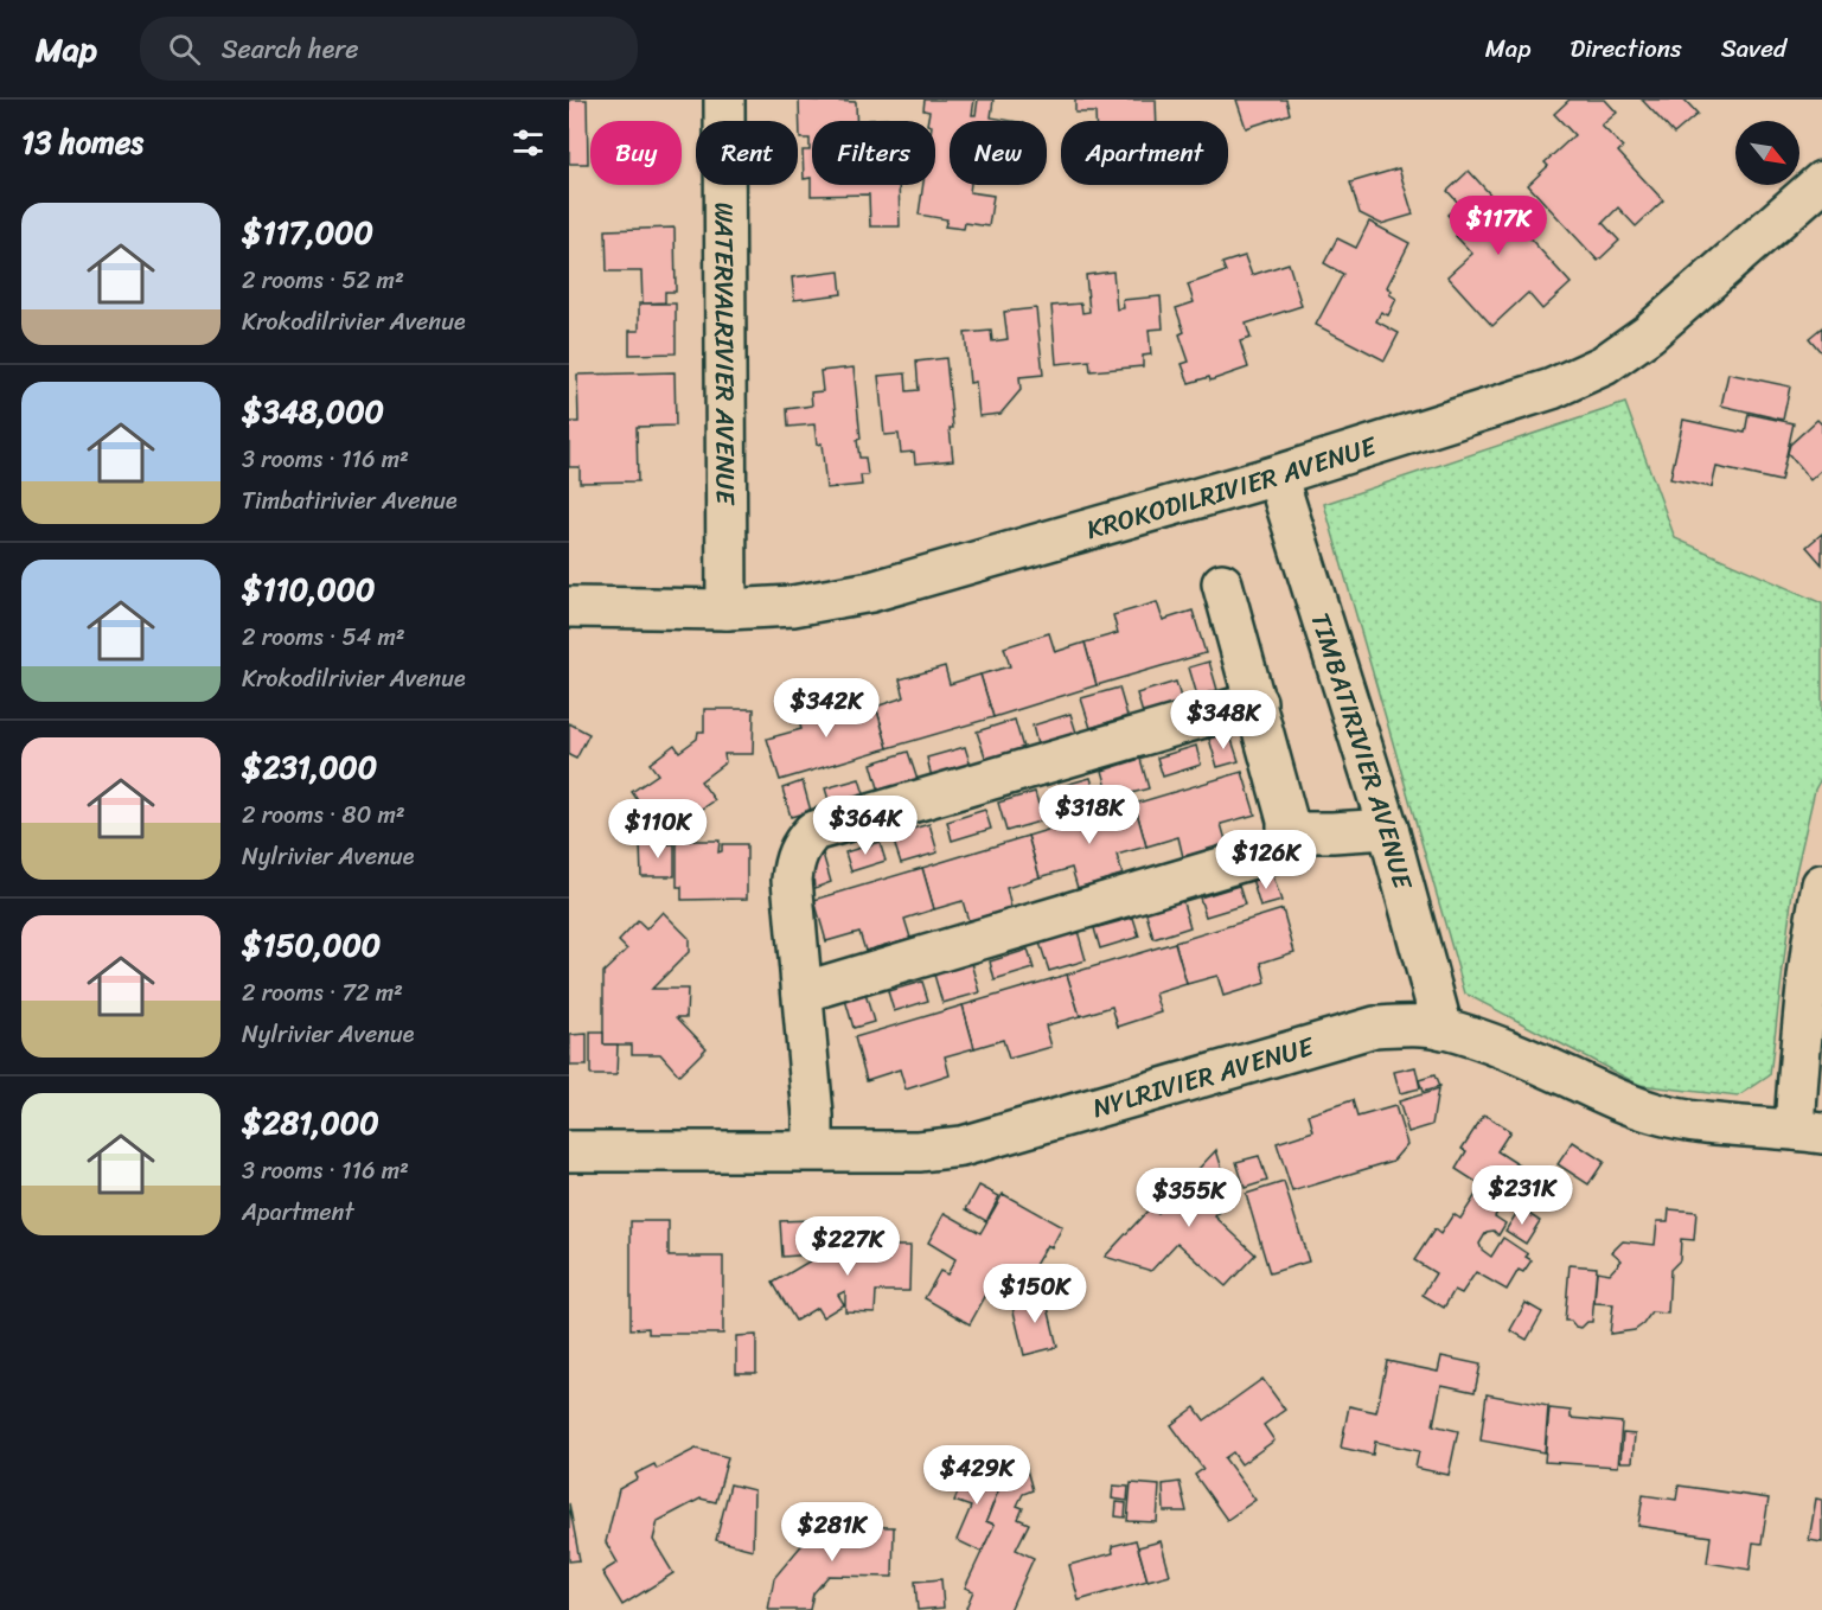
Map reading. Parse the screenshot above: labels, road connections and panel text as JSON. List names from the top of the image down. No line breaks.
{"streets":{"street":["WATERVALRIVIER AVENUE","KROKODILRIVIER AVENUE","TIMBATIRIVIER AVENUE","NYLRIVIER AVENUE"]},"crossings":[["WATERVALRIVIER AVENUE","KROKODILRIVIER AVENUE"],["KROKODILRIVIER AVENUE","TIMBATIRIVIER AVENUE"],["TIMBATIRIVIER AVENUE","NYLRIVIER AVENUE"]],"north":"bottom right","page":{"header":"Map","search":"Search here","nav":["Map","Directions","Saved"],"heading":"13 homes","chip":["Buy","Rent","Filters","New","Apartment"],"list":[{"name":"$117,000","note":"2 rooms · 52 m² · Krokodilrivier Avenue"},{"name":"$348,000","note":"3 rooms · 116 m² · Timbatirivier Avenue"},{"name":"$110,000","note":"2 rooms · 54 m² · Krokodilrivier Avenue"},{"name":"$231,000","note":"2 rooms · 80 m² · Nylrivier Avenue"},{"name":"$150,000","note":"2 rooms · 72 m² · Nylrivier Avenue"},{"name":"$281,000","note":"3 rooms · 116 m² · Apartment"}],"price":["$117K","$342K","$348K","$318K","$364K","$110K","$126K","$231K","$355K","$227K","$150K","$429K","$281K"]}}
